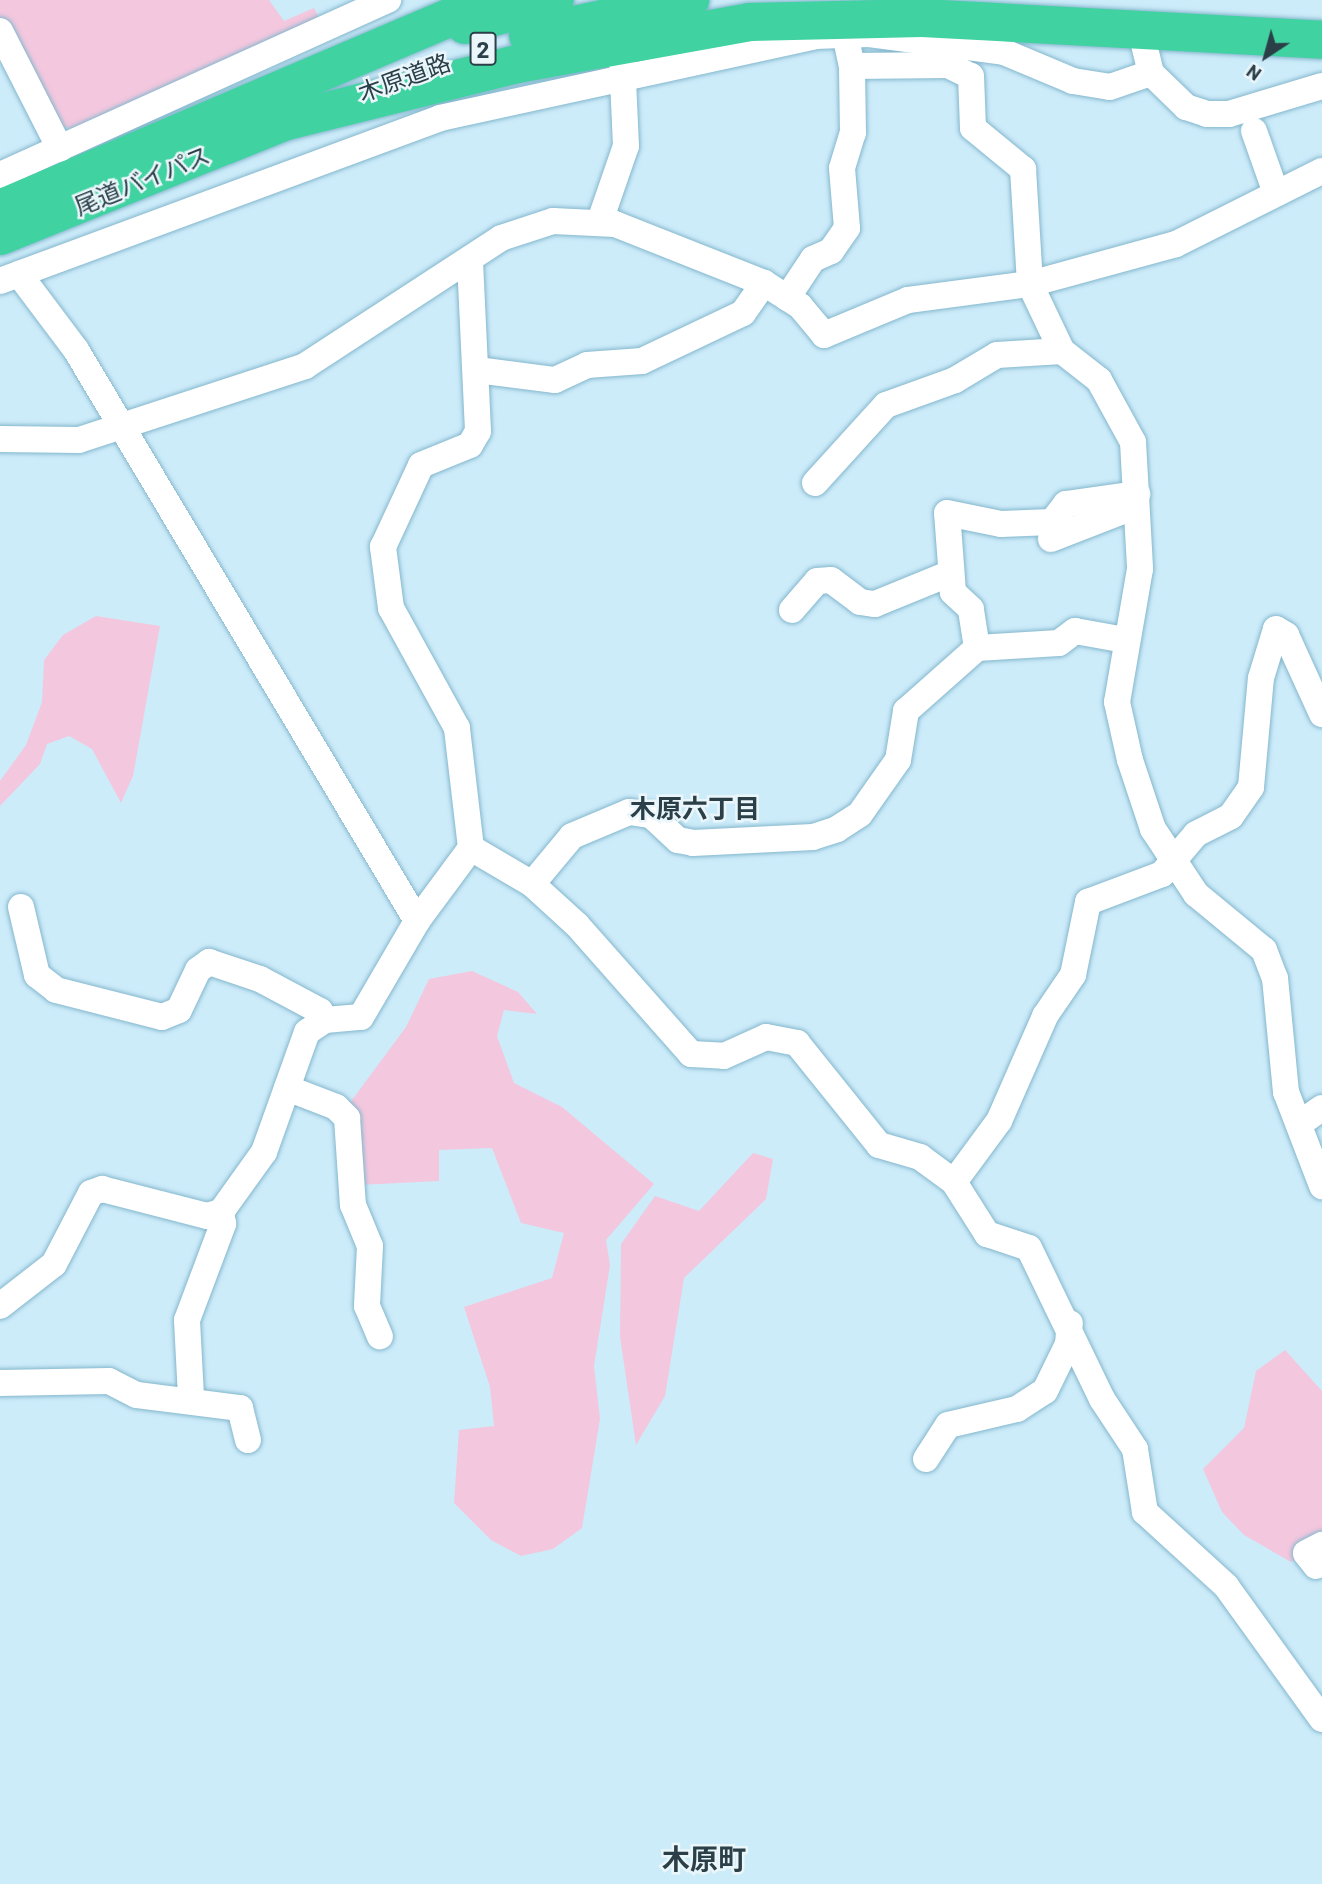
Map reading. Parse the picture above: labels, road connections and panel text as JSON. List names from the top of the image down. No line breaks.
{"streets":{"highway":["2","木原道路","尾道バイパス"]},"crossings":[["2","木原道路"],["2","尾道バイパス"],["木原道路","尾道バイパス"]],"districts":["木原六丁目","木原町"],"north":"bottom left"}
